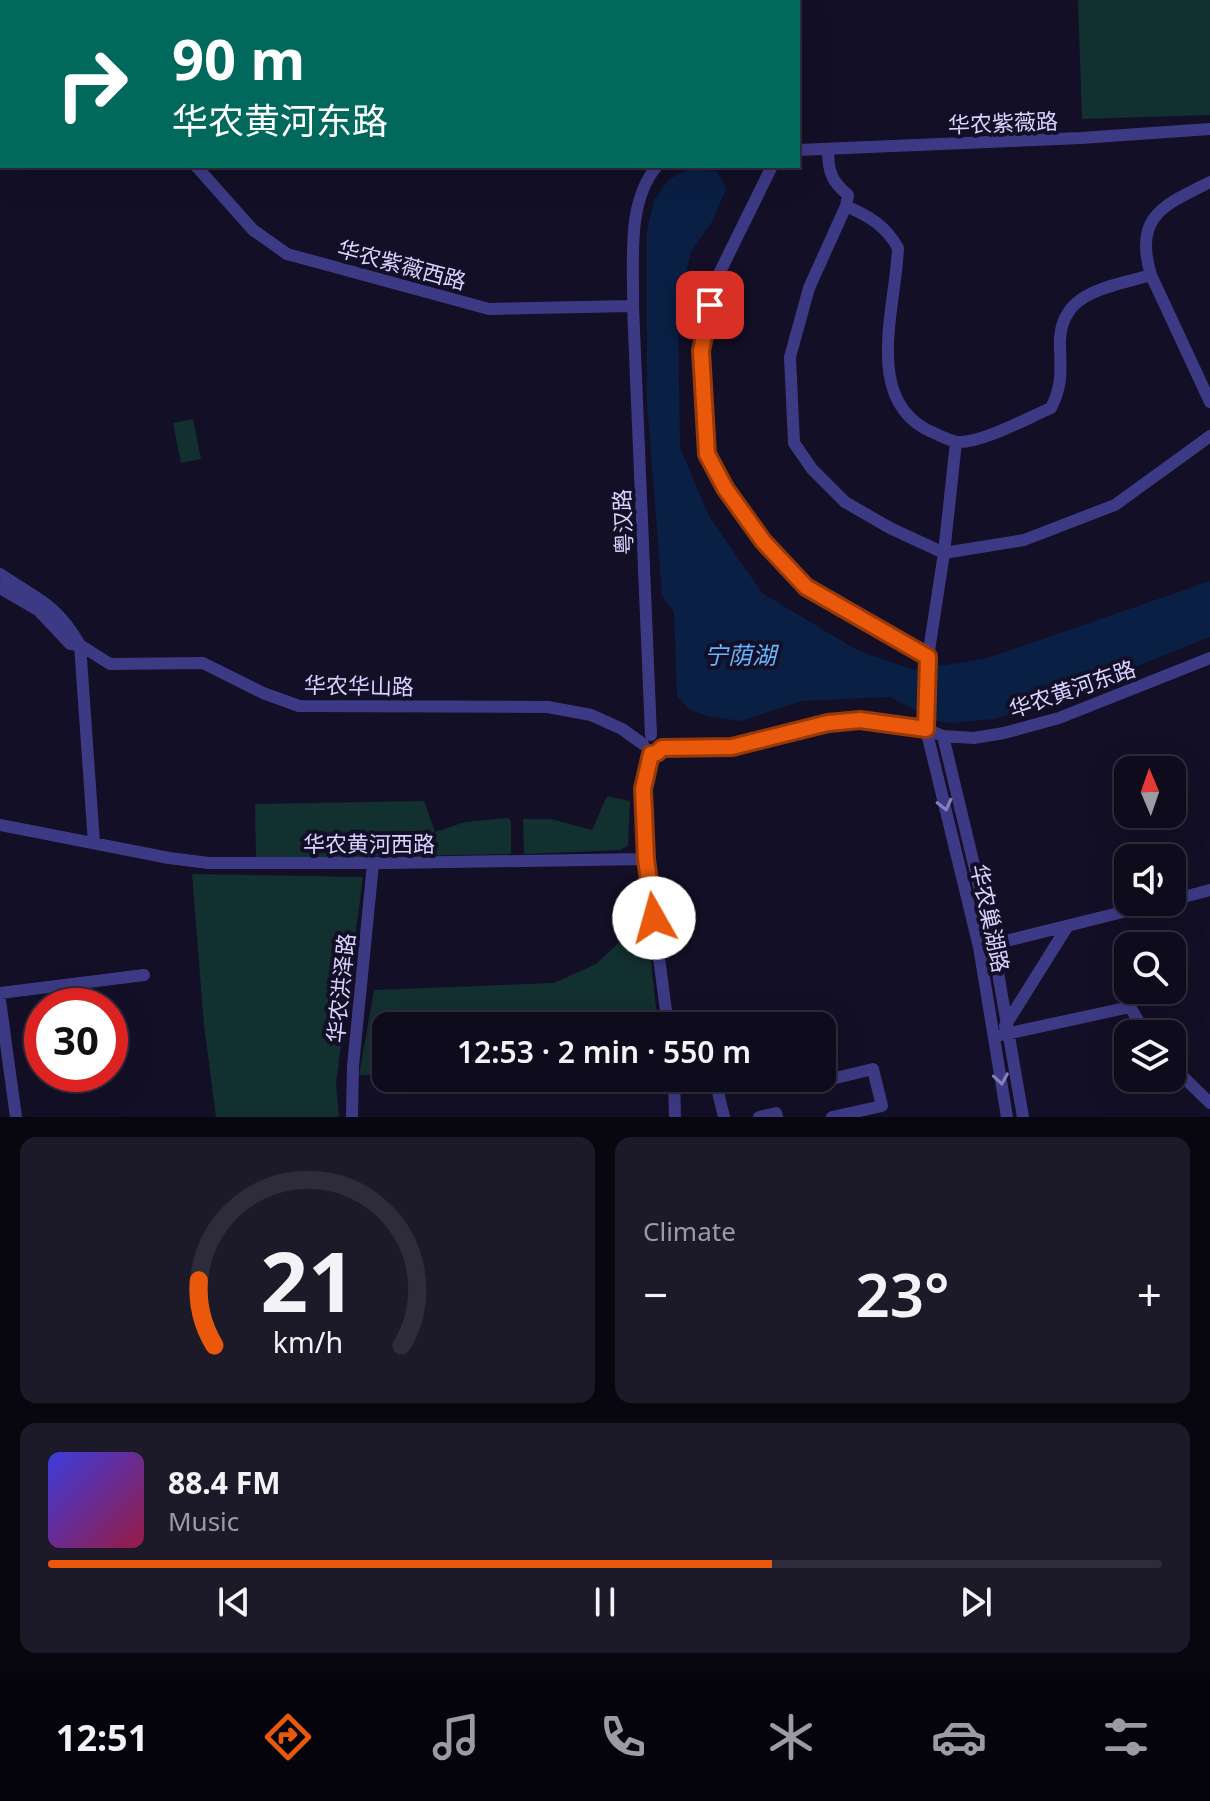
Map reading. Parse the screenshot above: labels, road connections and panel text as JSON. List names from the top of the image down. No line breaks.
{"streets":{"street":["华农紫薇路","华农紫薇西路","粤汉路","华农华山路","华农黄河东路","华农黄河西路","华农巢湖路","华农洪泽路"]},"crossings":[["华农紫薇西路","粤汉路"],["粤汉路","华农华山路"],["粤汉路","华农黄河东路"],["粤汉路","华农黄河西路"],["华农华山路","华农黄河东路"],["华农黄河东路","华农巢湖路"],["华农黄河西路","华农洪泽路"]],"water":["宁荫湖"],"north":"top","page":{"turn":["90 m","华农黄河东路"],"limit":"30","trip":"12:53 · 2 min · 550 m","tile":"Climate","heat":["−","23°","+"],"song":["88.4 FM","Music"],"tabs":"12:51","gauge":["21","km/h"]}}
